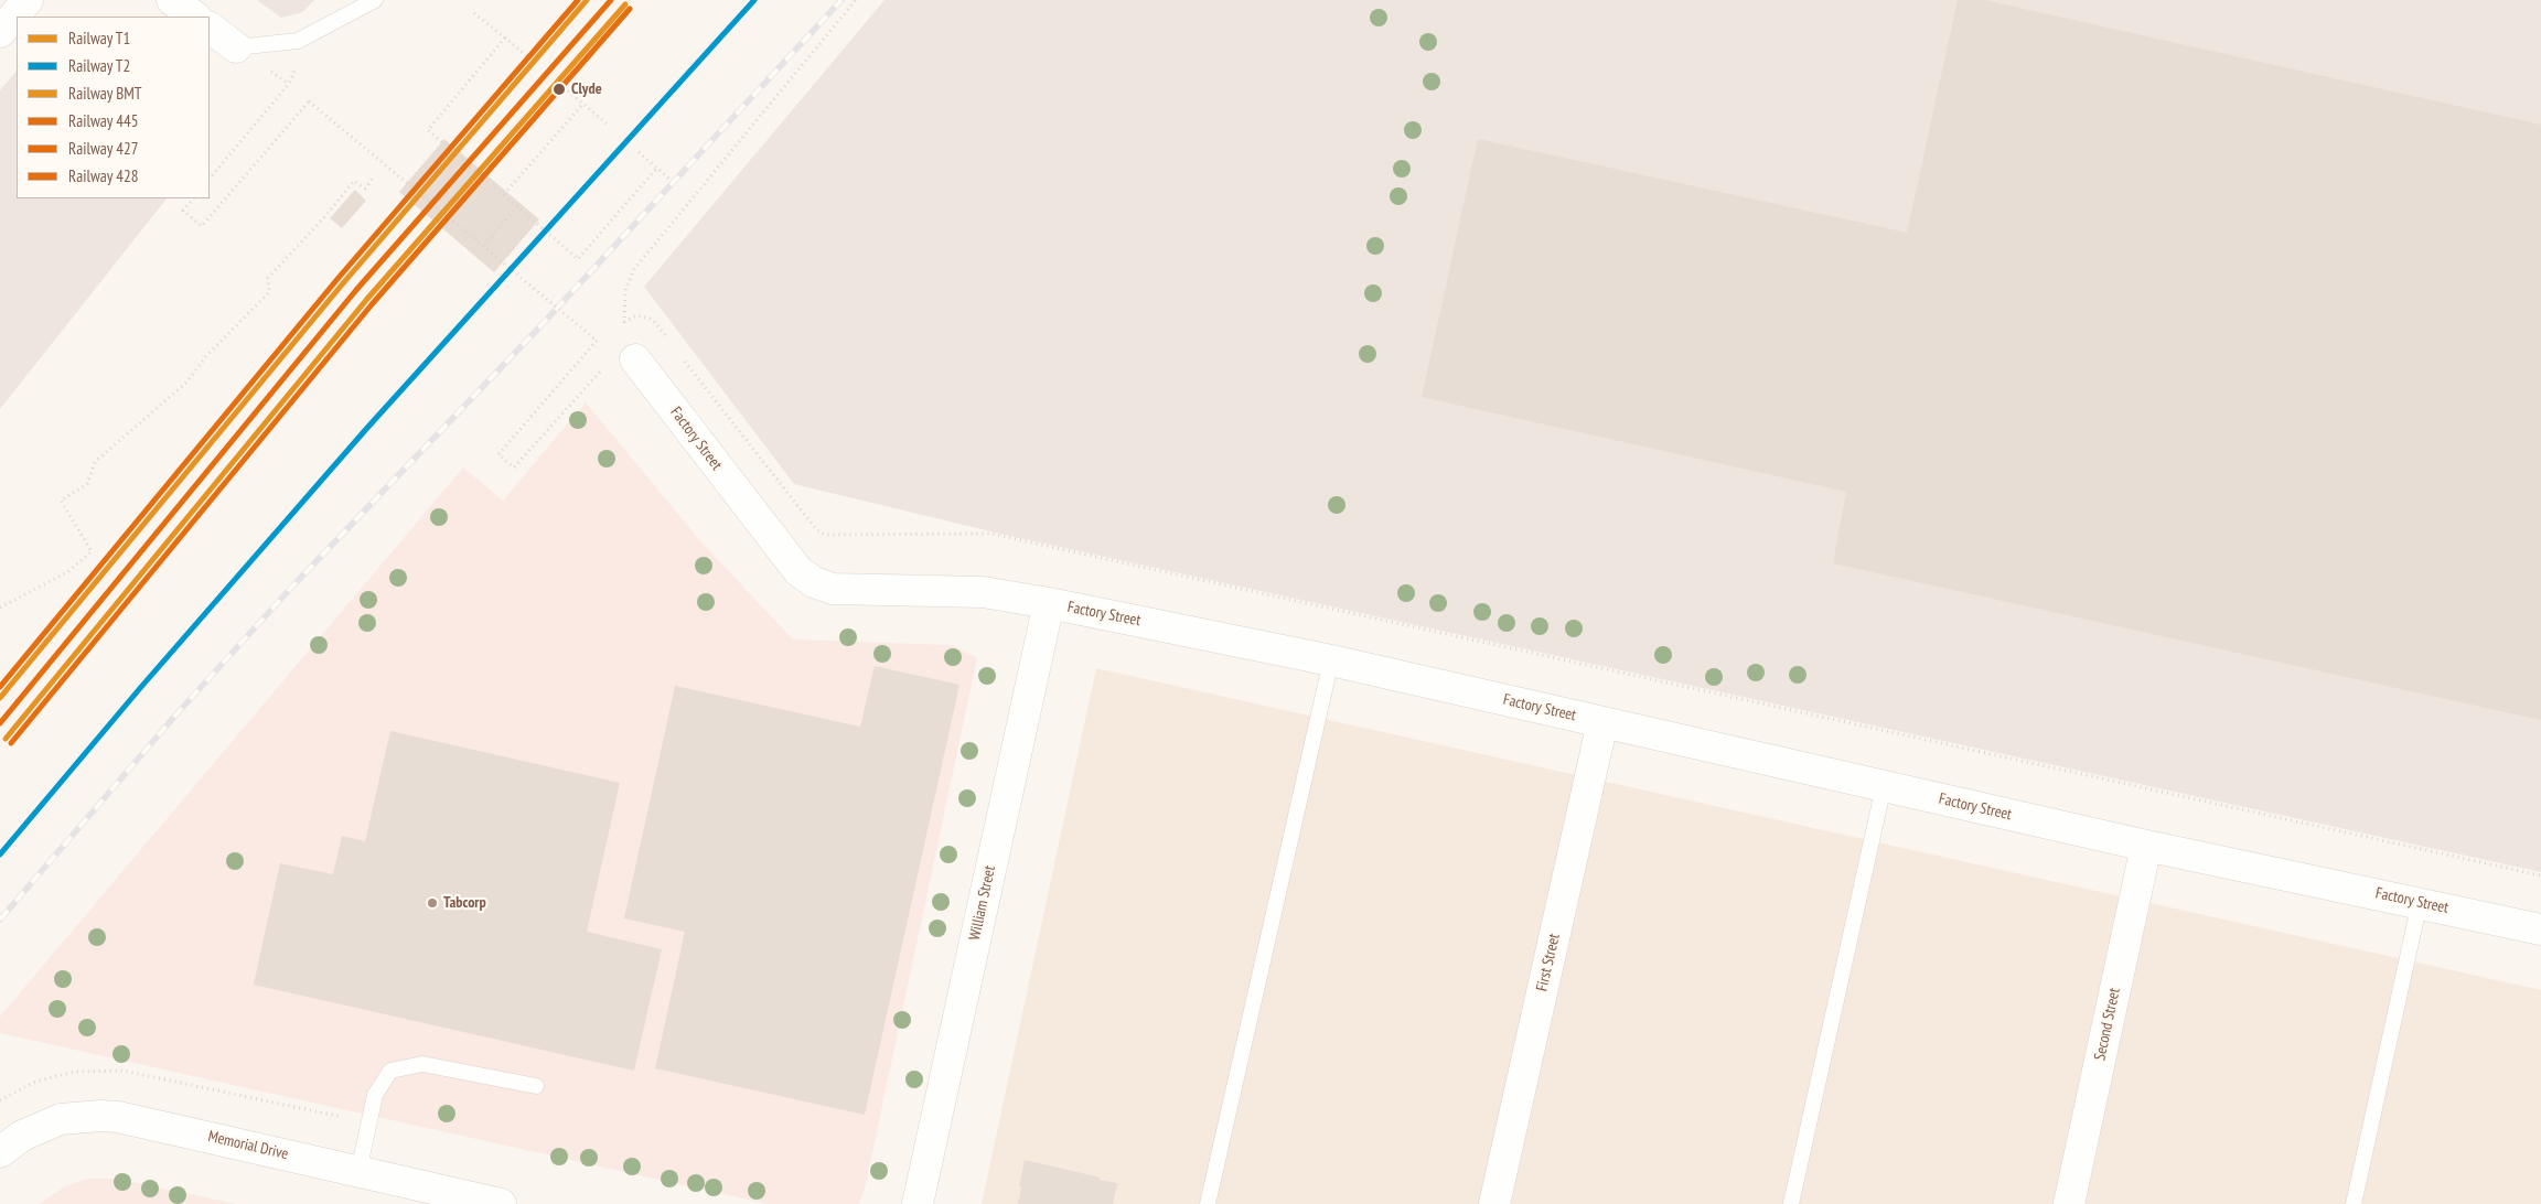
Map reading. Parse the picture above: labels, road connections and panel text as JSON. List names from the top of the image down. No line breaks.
{"streets":{"street":["Factory Street","William Street","First Street","Second Street","Memorial Drive"]},"crossings":[["Factory Street","William Street"],["Factory Street","First Street"],["Factory Street","Second Street"]],"places":["Clyde","Tabcorp"],"lines":["rail line T1","rail line T2","rail line 445","rail line 428","rail line BMT","rail line 427"],"legend":["Railway T1","Railway T2","Railway BMT","Railway 445","Railway 427","Railway 428"]}
